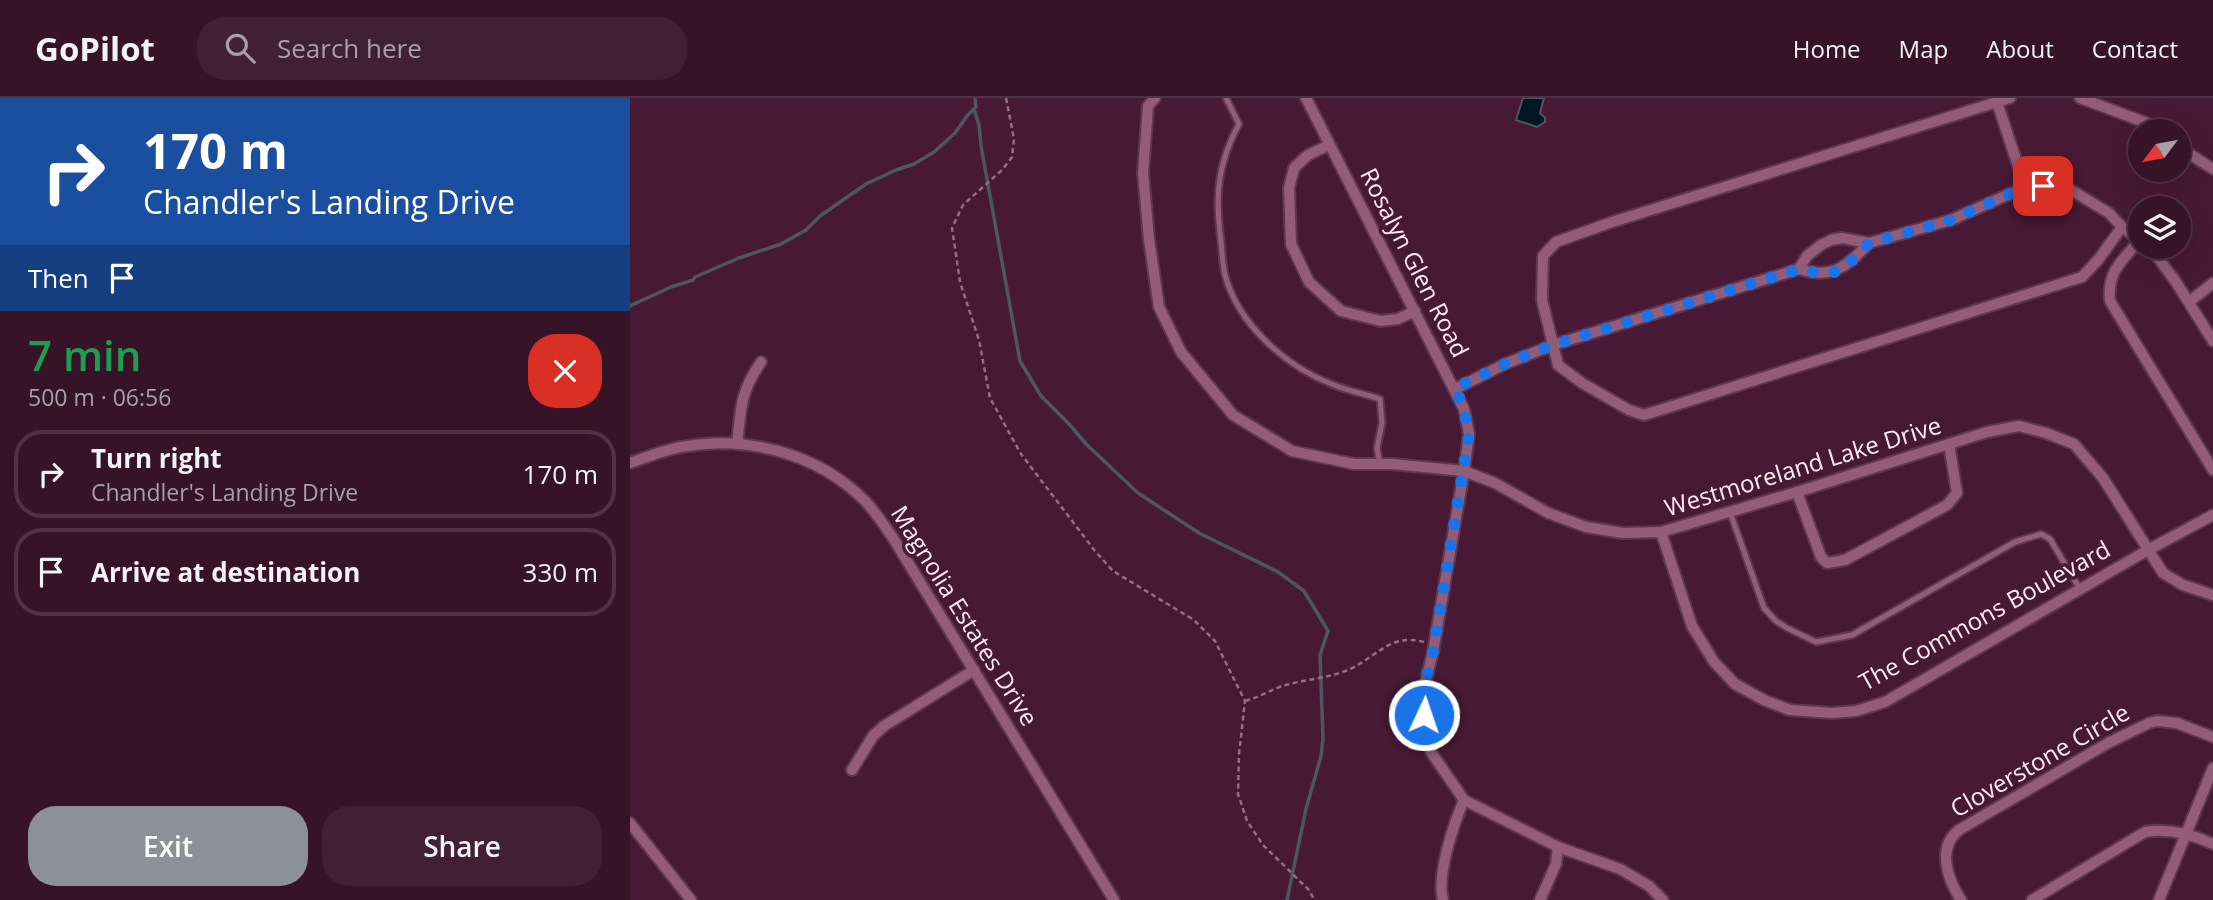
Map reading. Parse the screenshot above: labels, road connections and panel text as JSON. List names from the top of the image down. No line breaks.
{"streets":{"street":["Rosalyn Glen Road","Westmoreland Lake Drive","Magnolia Estates Drive","The Commons Boulevard","Cloverstone Circle"]},"crossings":[["Rosalyn Glen Road","Westmoreland Lake Drive"],["Westmoreland Lake Drive","The Commons Boulevard"]],"north":"bottom left","page":{"header":"GoPilot","search":"Search here","nav":["Home","Map","About","Contact"],"turn":["170 m","Chandler's Landing Drive"],"then":"Then","heading":["7 min","500 m · 06:56"],"list":[{"name":"Turn right","note":"Chandler's Landing Drive","value":"170 m"},{"name":"Arrive at destination","value":"330 m"}],"buttons":["Exit","Share"]}}
